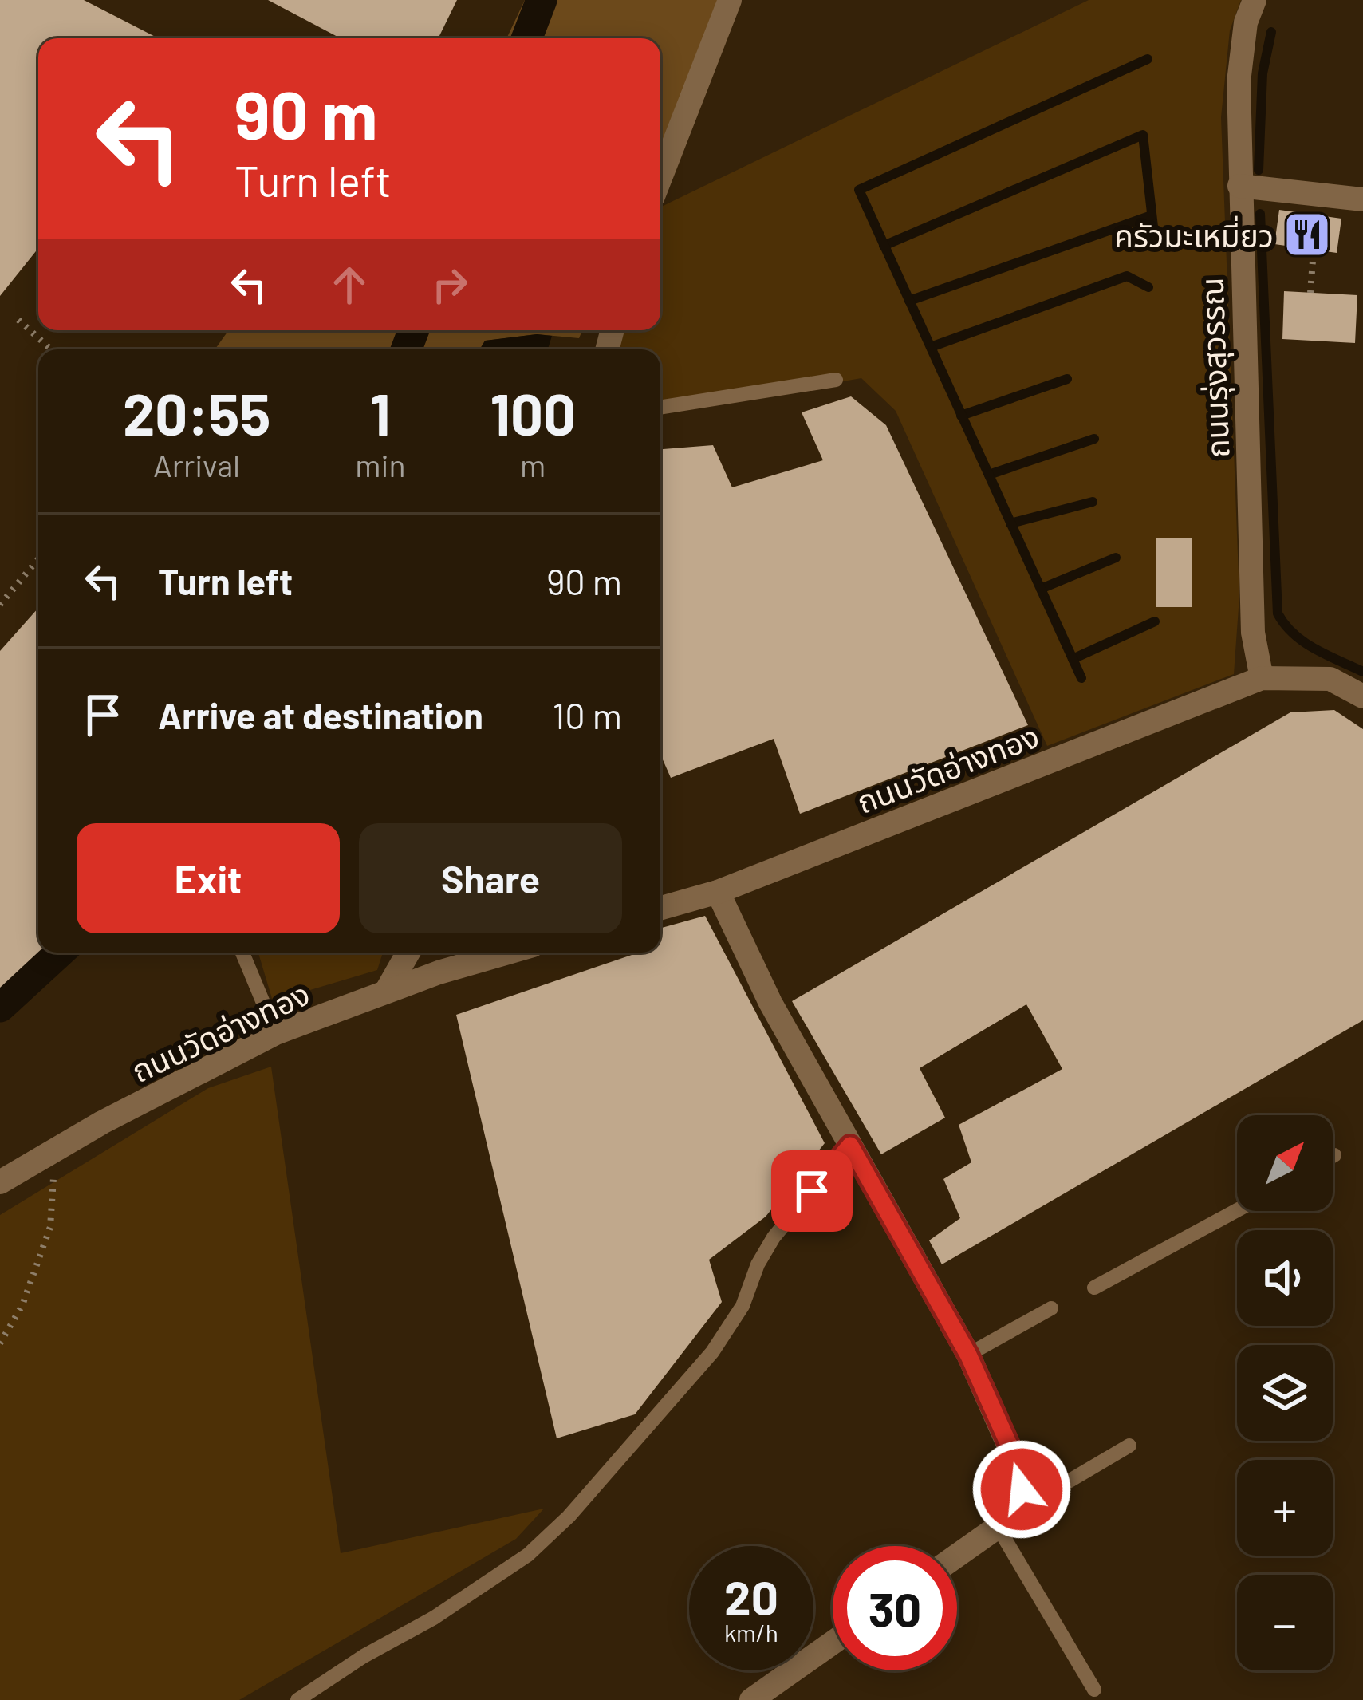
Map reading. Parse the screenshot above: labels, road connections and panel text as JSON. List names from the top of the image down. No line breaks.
{"streets":{"street":["ถนนรุ่งสุวรรณ","ถนนวัดอ่างทอง"]},"crossings":[["ถนนรุ่งสุวรรณ","ถนนวัดอ่างทอง"]],"places":{"restaurant":["ครัวมะเหมี่ยว"]},"north":"top right","page":{"turn":["90 m","Turn left"],"eta":["20:55","Arrival","1","min","100","m"],"list":[{"name":"Turn left","value":"90 m"},{"name":"Arrive at destination","value":"10 m"}],"buttons":["Exit","Share"],"map_buttons":["+","−"],"speed":"20 km/h","limit":"30"}}
